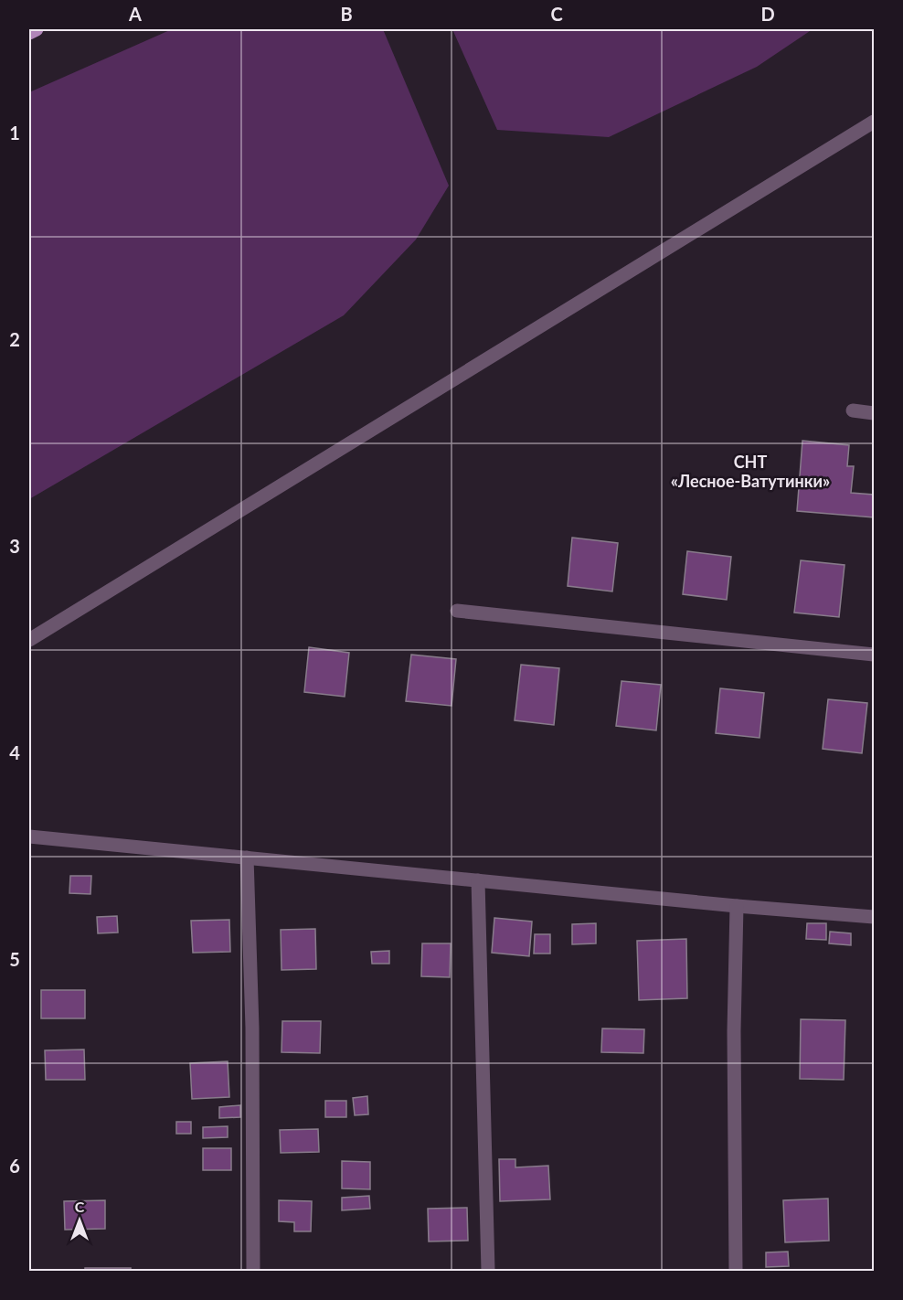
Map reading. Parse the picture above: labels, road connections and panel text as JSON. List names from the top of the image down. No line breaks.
{"districts":["СНТ «Лесное-Ватутинки»"],"north":"top","grid":{"columns":["A","B","C","D"],"rows":["1","2","3","4","5","6"]}}
